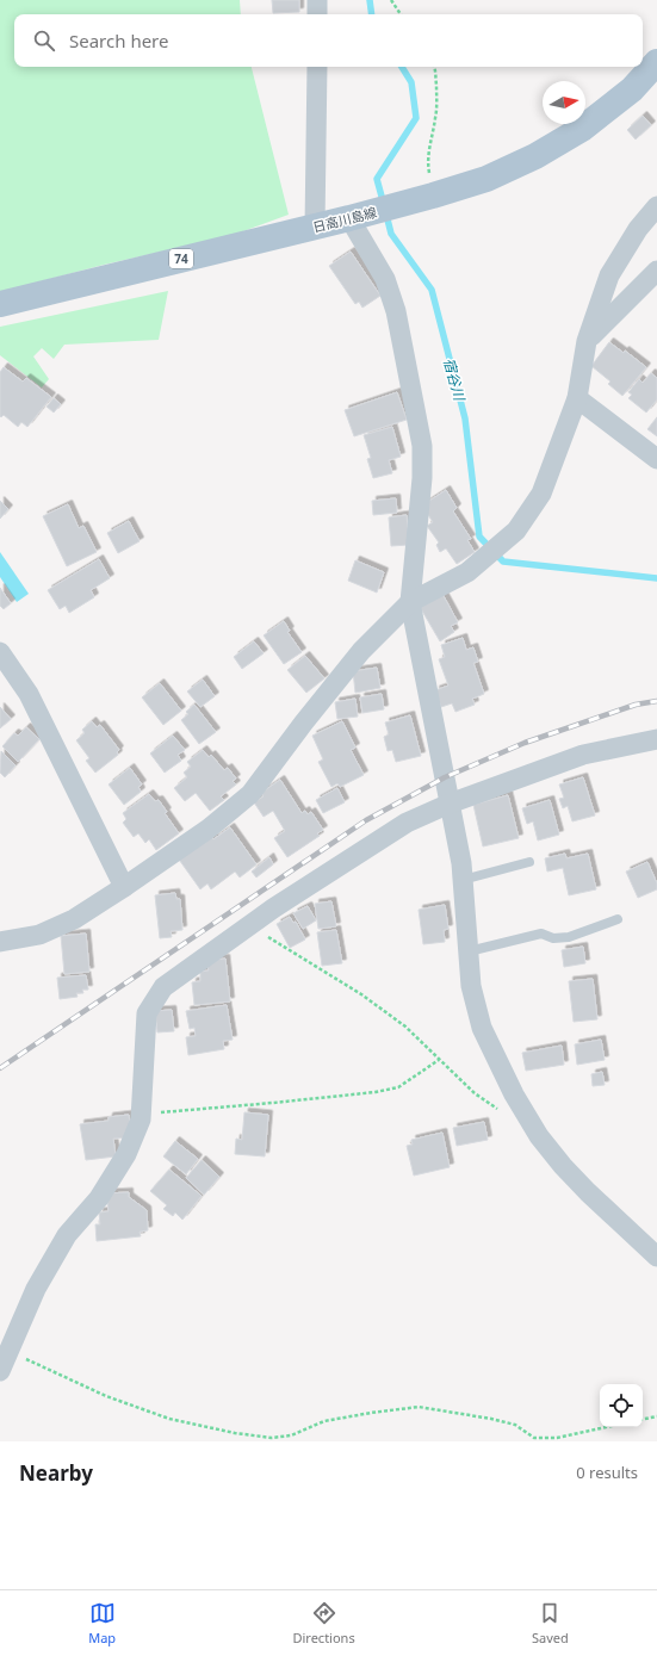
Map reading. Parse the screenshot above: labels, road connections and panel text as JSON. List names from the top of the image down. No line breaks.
{"streets":{"main road":["日高川島線","74"]},"water":["宿谷川"],"north":"right","page":{"search":"Search here","heading":["Nearby","0 results"],"nav":["Map","Directions","Saved"]}}
